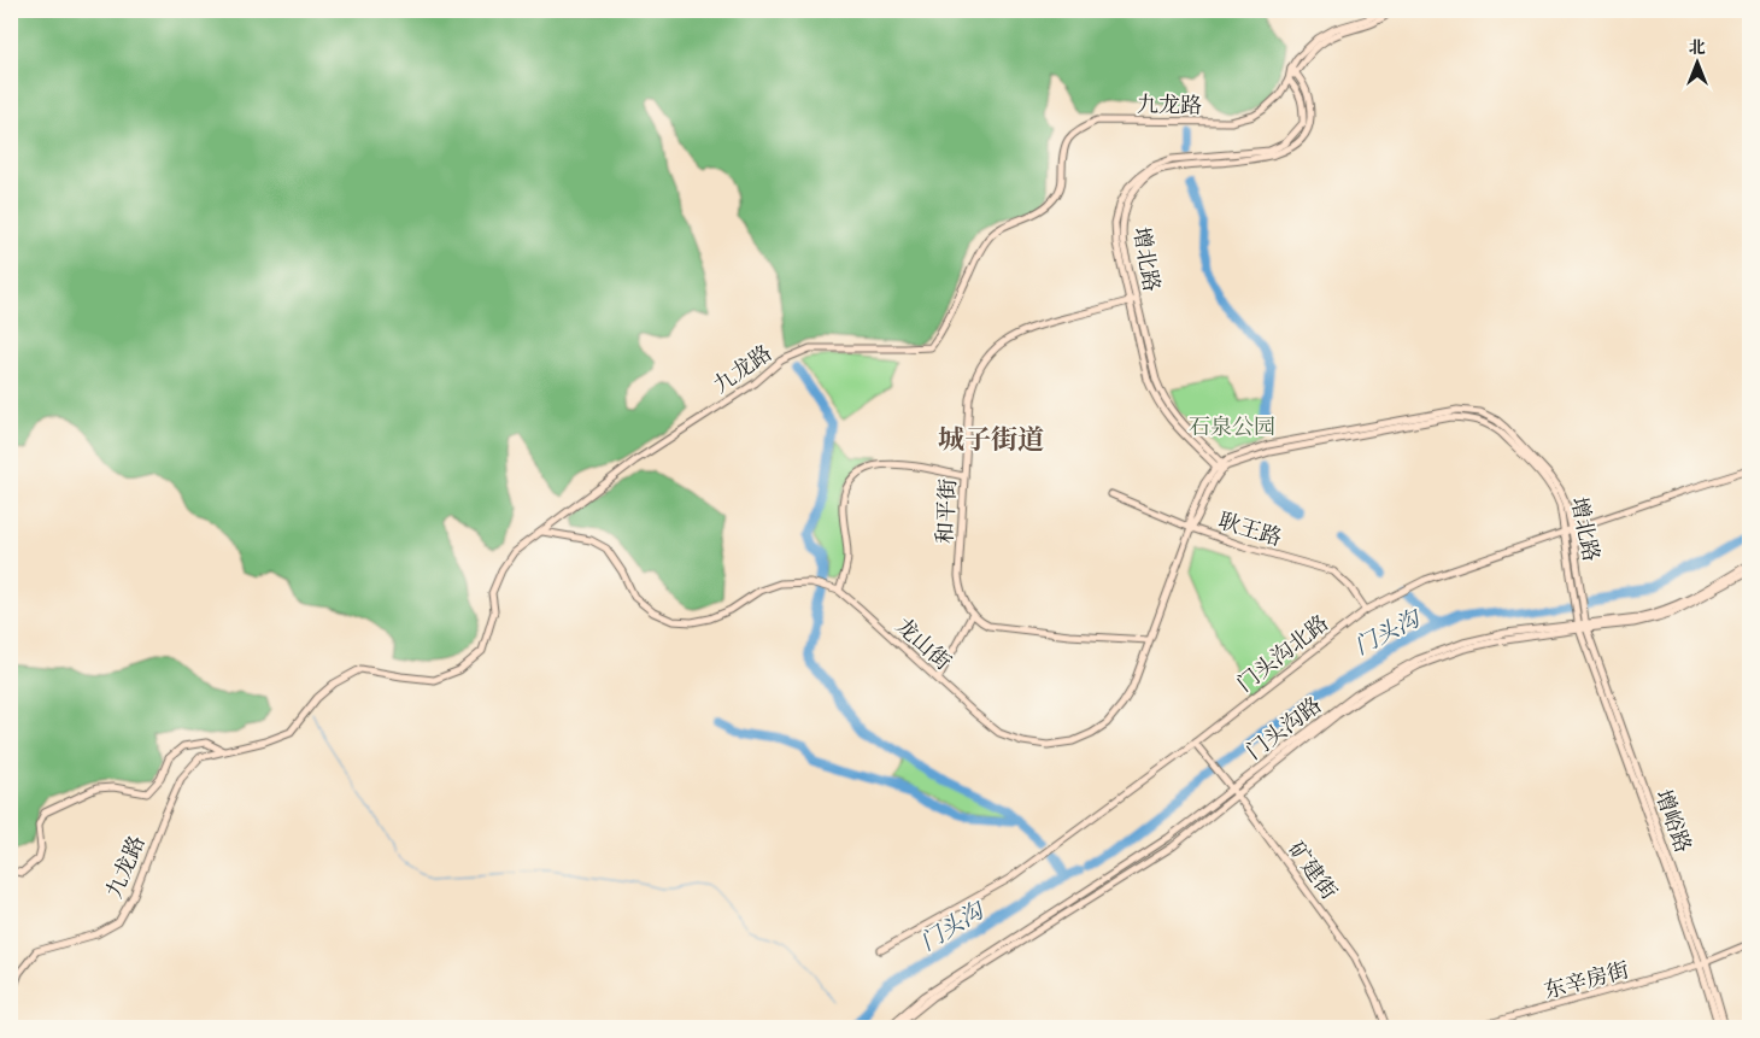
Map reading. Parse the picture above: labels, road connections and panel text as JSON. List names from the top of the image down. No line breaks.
{"streets":{"street":["九龙路","增北路","和平街","耿王路","龙山街","门头沟北路","门头沟路","增峪路","矿建街","东辛房街"]},"crossings":[["九龙路","增北路"],["九龙路","龙山街"],["增北路","和平街"],["增北路","龙山街"],["增北路","门头沟北路"],["增北路","门头沟路"],["增北路","增峪路"],["耿王路","龙山街"],["耿王路","门头沟北路"],["门头沟北路","矿建街"],["门头沟路","增峪路"],["门头沟路","矿建街"],["增峪路","东辛房街"]],"districts":["城子街道"],"water":["门头沟"],"parks":["石泉公园"],"north":"top"}
